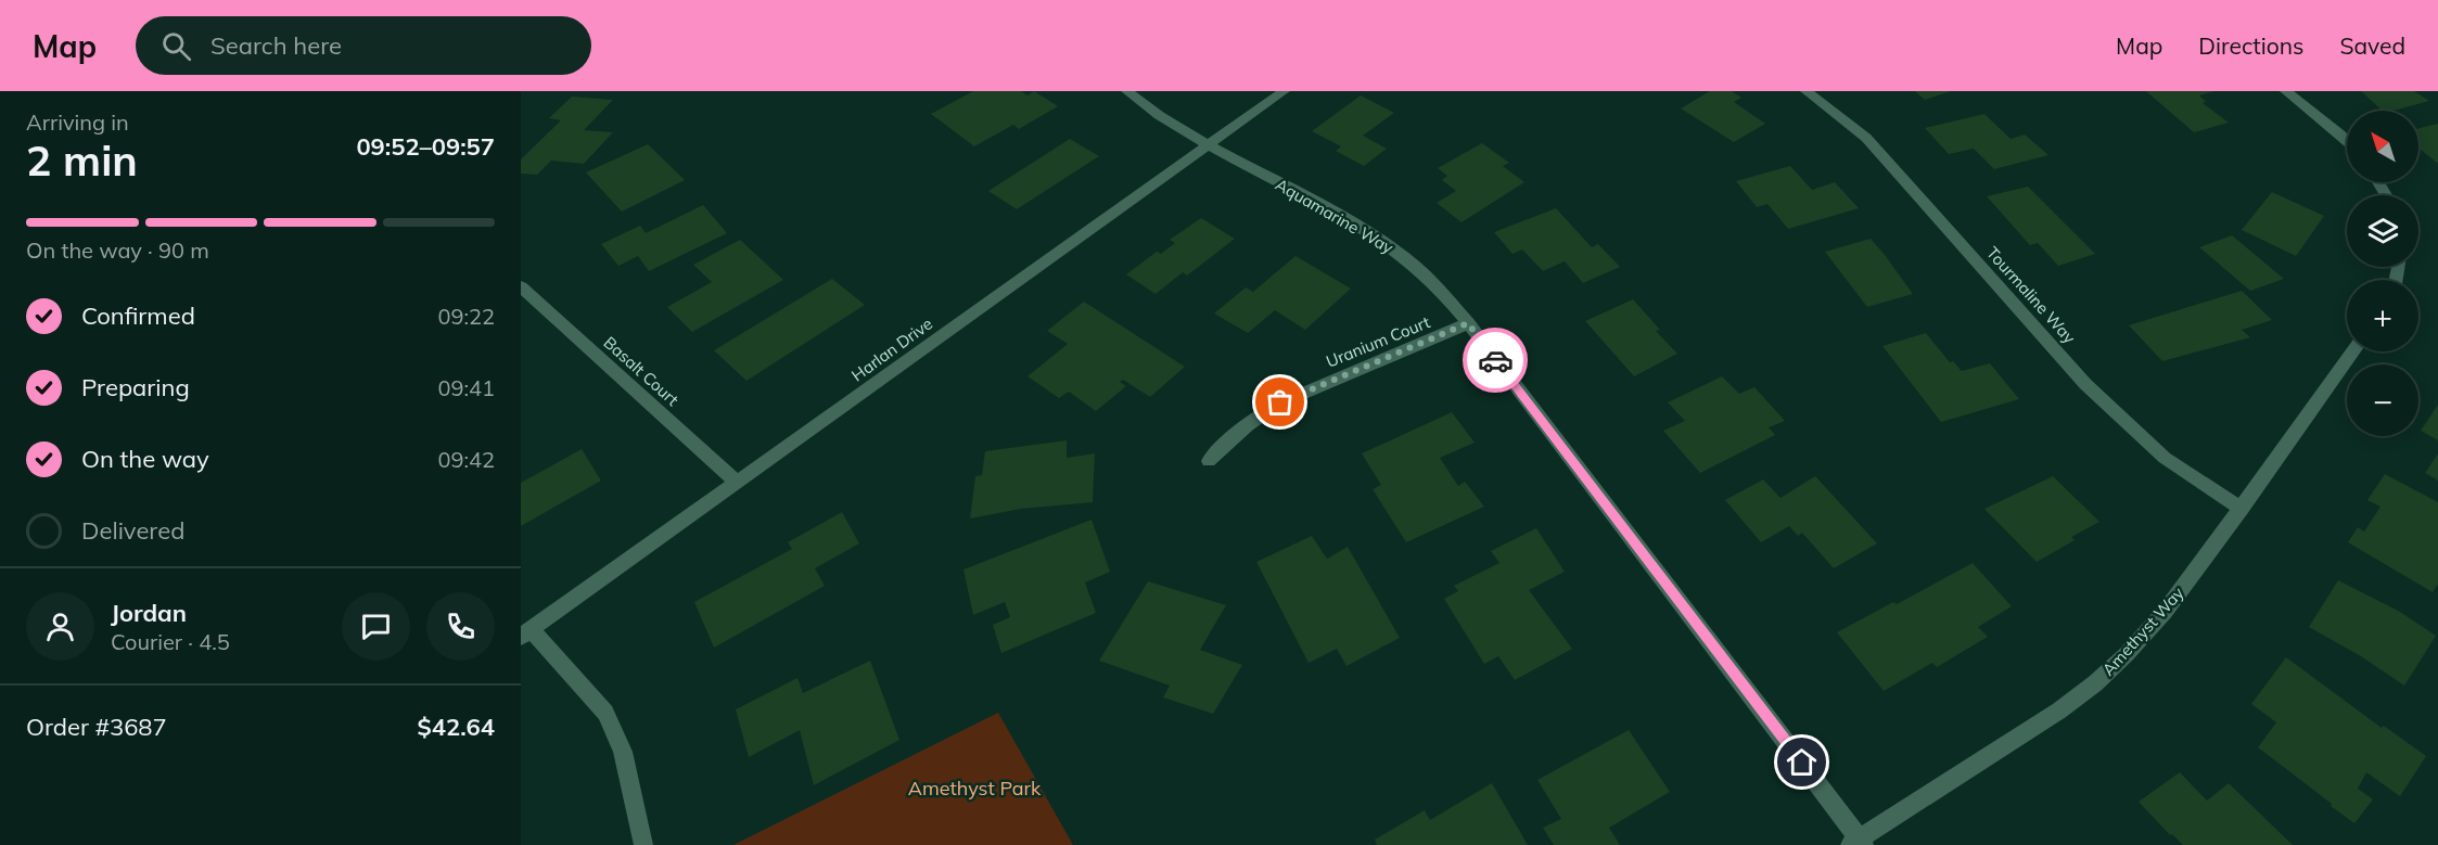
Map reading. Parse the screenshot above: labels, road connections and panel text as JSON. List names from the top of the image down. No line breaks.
{"streets":{"street":["Aquamarine Way","Tourmaline Way","Uranium Court","Harlan Drive","Basalt Court","Amethyst Way"]},"crossings":[["Aquamarine Way","Uranium Court"],["Aquamarine Way","Harlan Drive"],["Aquamarine Way","Amethyst Way"],["Tourmaline Way","Amethyst Way"],["Harlan Drive","Basalt Court"]],"parks":["Amethyst Park"],"north":"top left","page":{"header":"Map","search":"Search here","nav":["Map","Directions","Saved"],"heading":["2 min","Arriving in","09:52–09:57"],"panel":["Jordan","Courier · 4.5","Order #3687","$42.64"],"map_buttons":["+","−"],"bar":"On the way · 90 m","list":[["Confirmed","09:22"],["Preparing","09:41"],["On the way","09:42"],"Delivered"]}}
